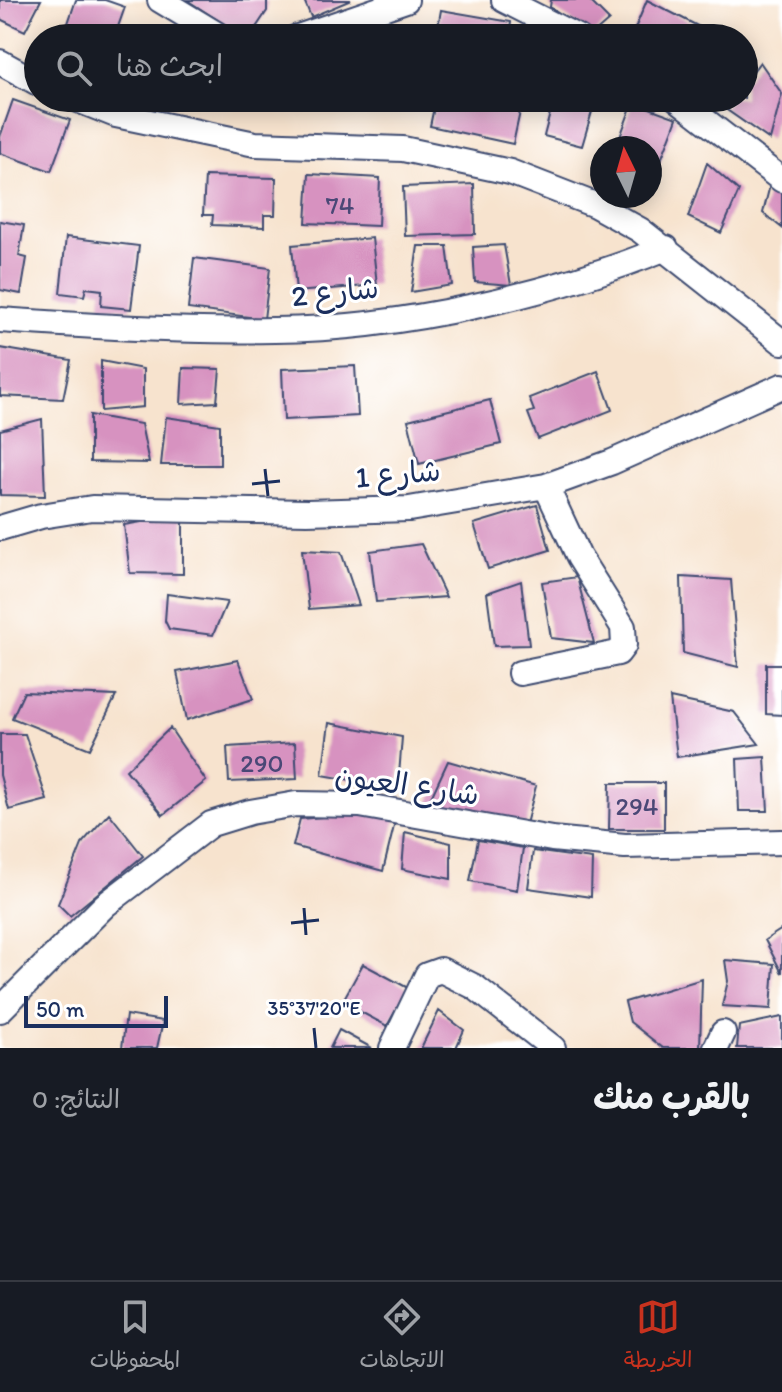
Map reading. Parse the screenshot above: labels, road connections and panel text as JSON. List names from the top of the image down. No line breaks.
{"streets":{"street":["شارع 2","شارع 1","شارع العيون"]},"house_numbers":["74","290","294"],"scale_bar":"50 m","north":"top","page":{"search":"ابحث هنا","scale":"50 m","heading":["بالقرب منك","النتائج: 0"],"nav":["الخريطة","الاتجاهات","المحفوظات"]},"coordinates":["35°37'20\"E"]}
